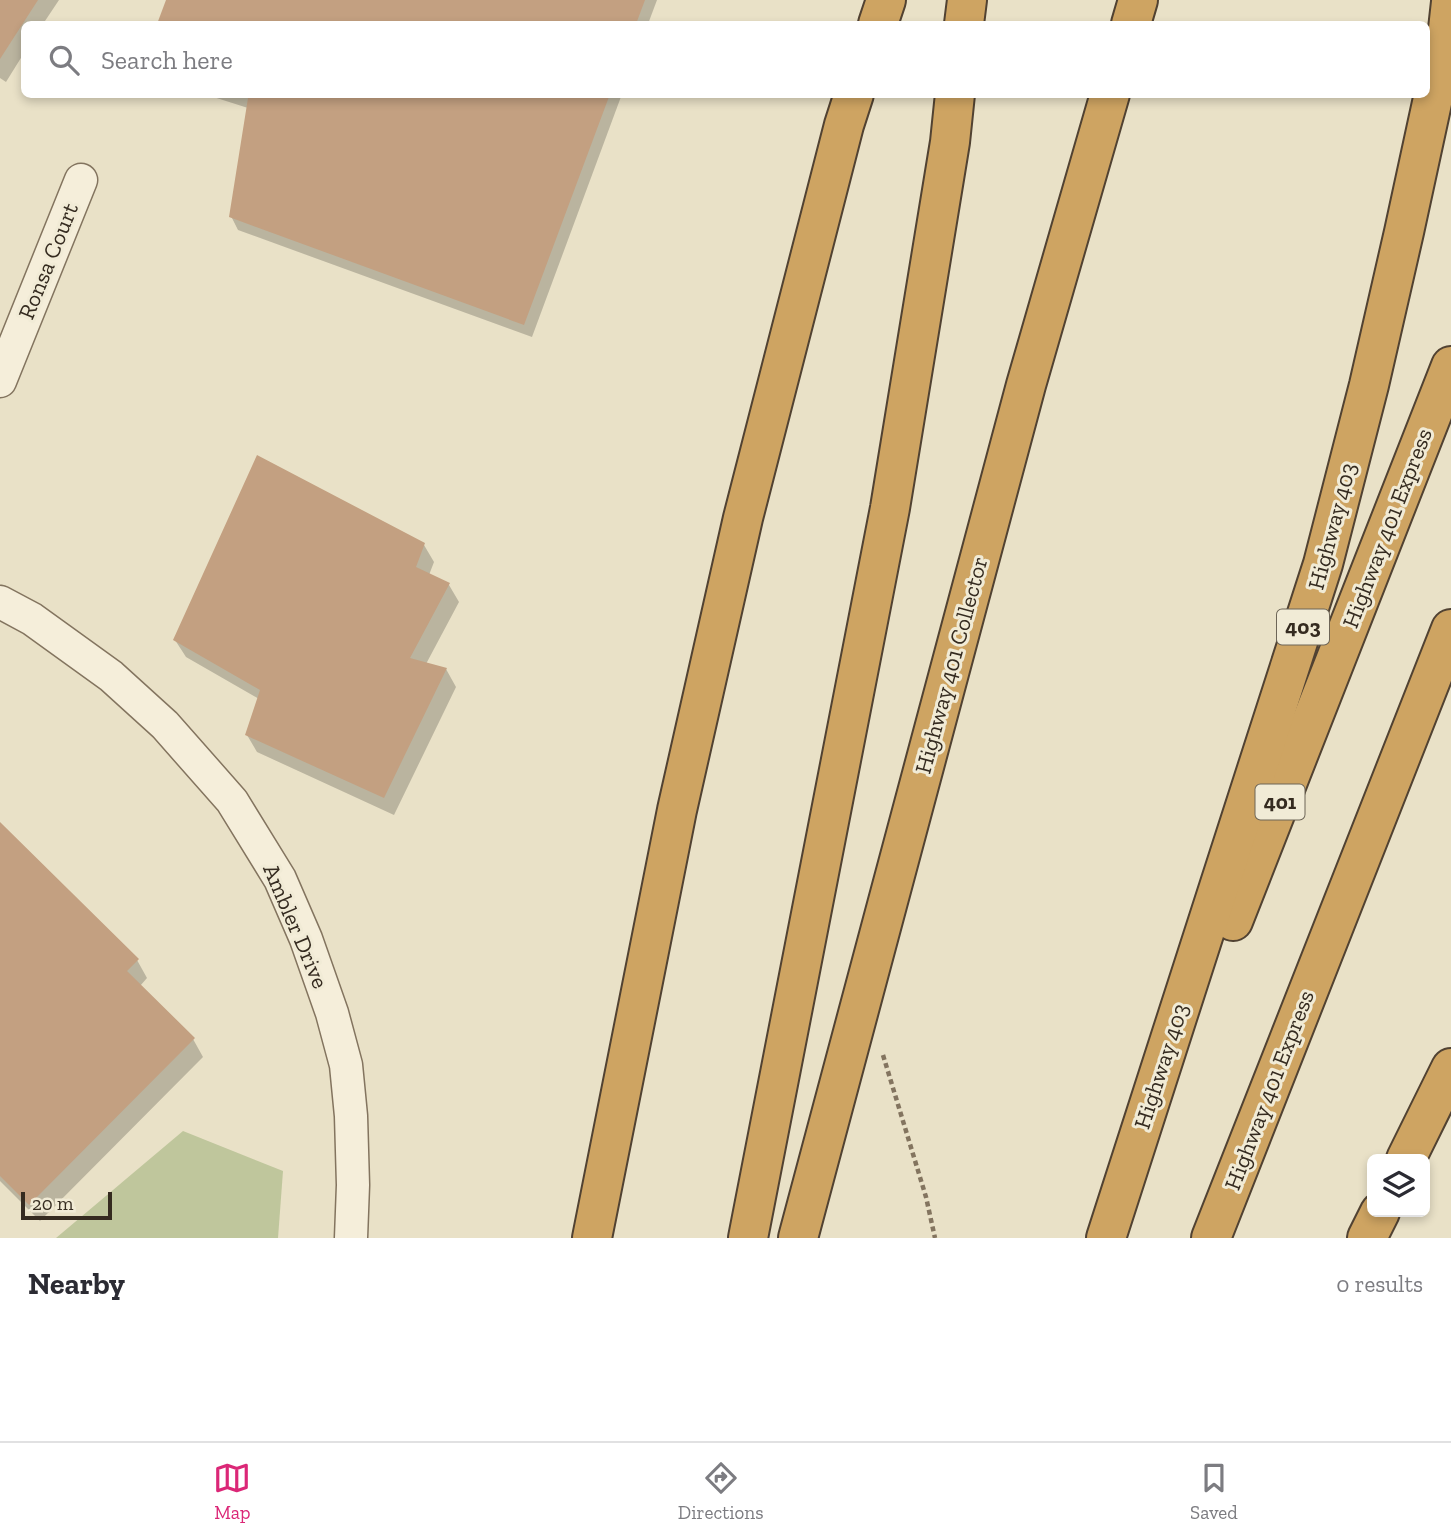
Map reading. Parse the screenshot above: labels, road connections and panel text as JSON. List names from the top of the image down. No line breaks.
{"streets":{"highway":["Highway 403","Highway 401 Express","403","Highway 401 Collector","401"],"street":["Ronsa Court","Ambler Drive"]},"crossings":[["Highway 403","Highway 401 Express"]],"scale_bar":"20 m","page":{"search":"Search here","scale":"20 m","heading":["Nearby","0 results"],"nav":["Map","Directions","Saved"]}}
